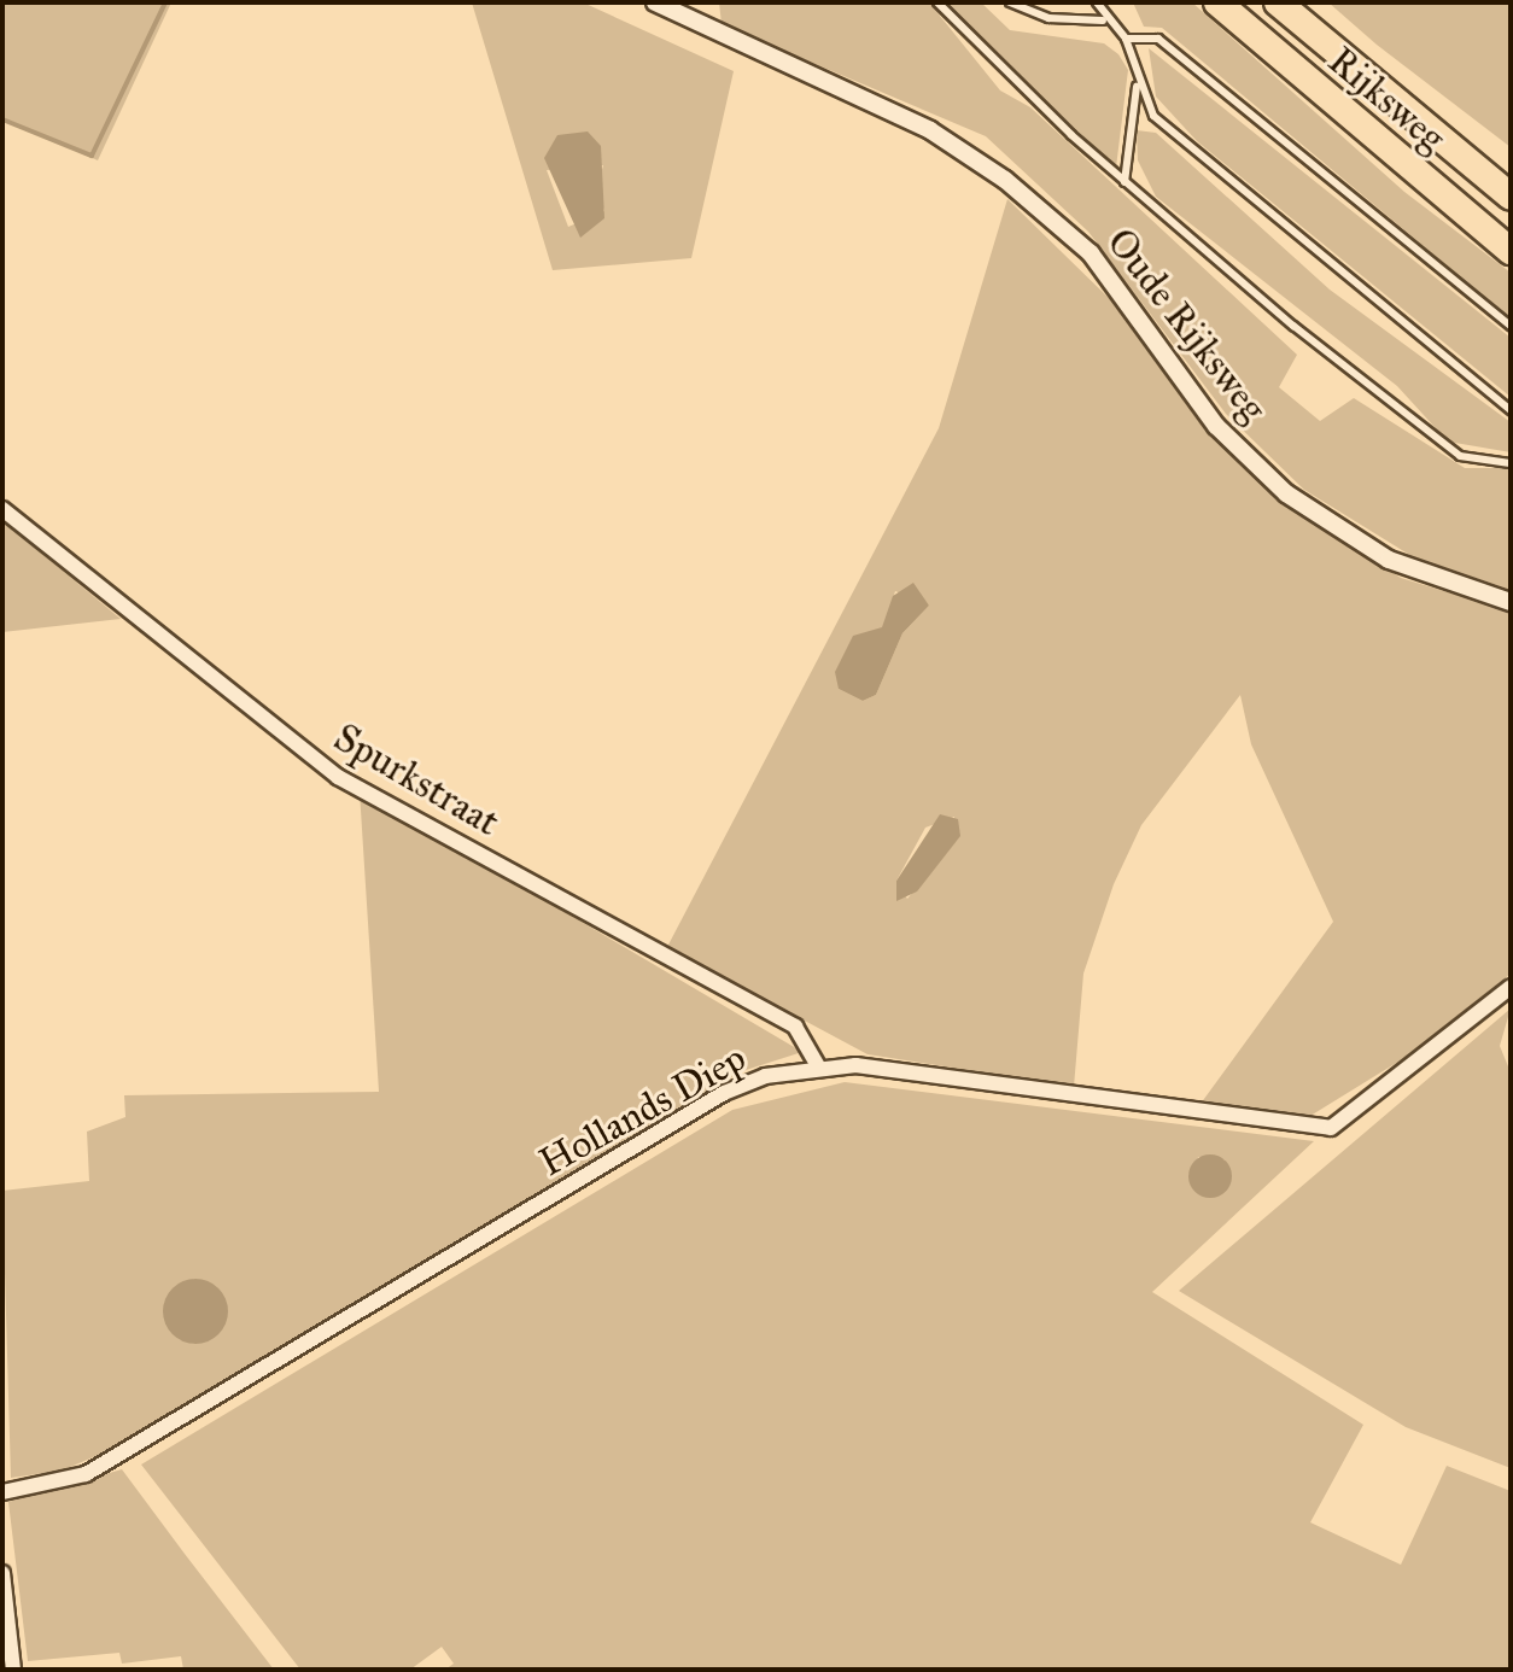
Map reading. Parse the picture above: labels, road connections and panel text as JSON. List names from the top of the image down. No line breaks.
{"streets":{"highway":["Rijksweg"],"street":["Oude Rijksweg","Spurkstraat","Hollands Diep"]},"crossings":[["Spurkstraat","Hollands Diep"]]}
